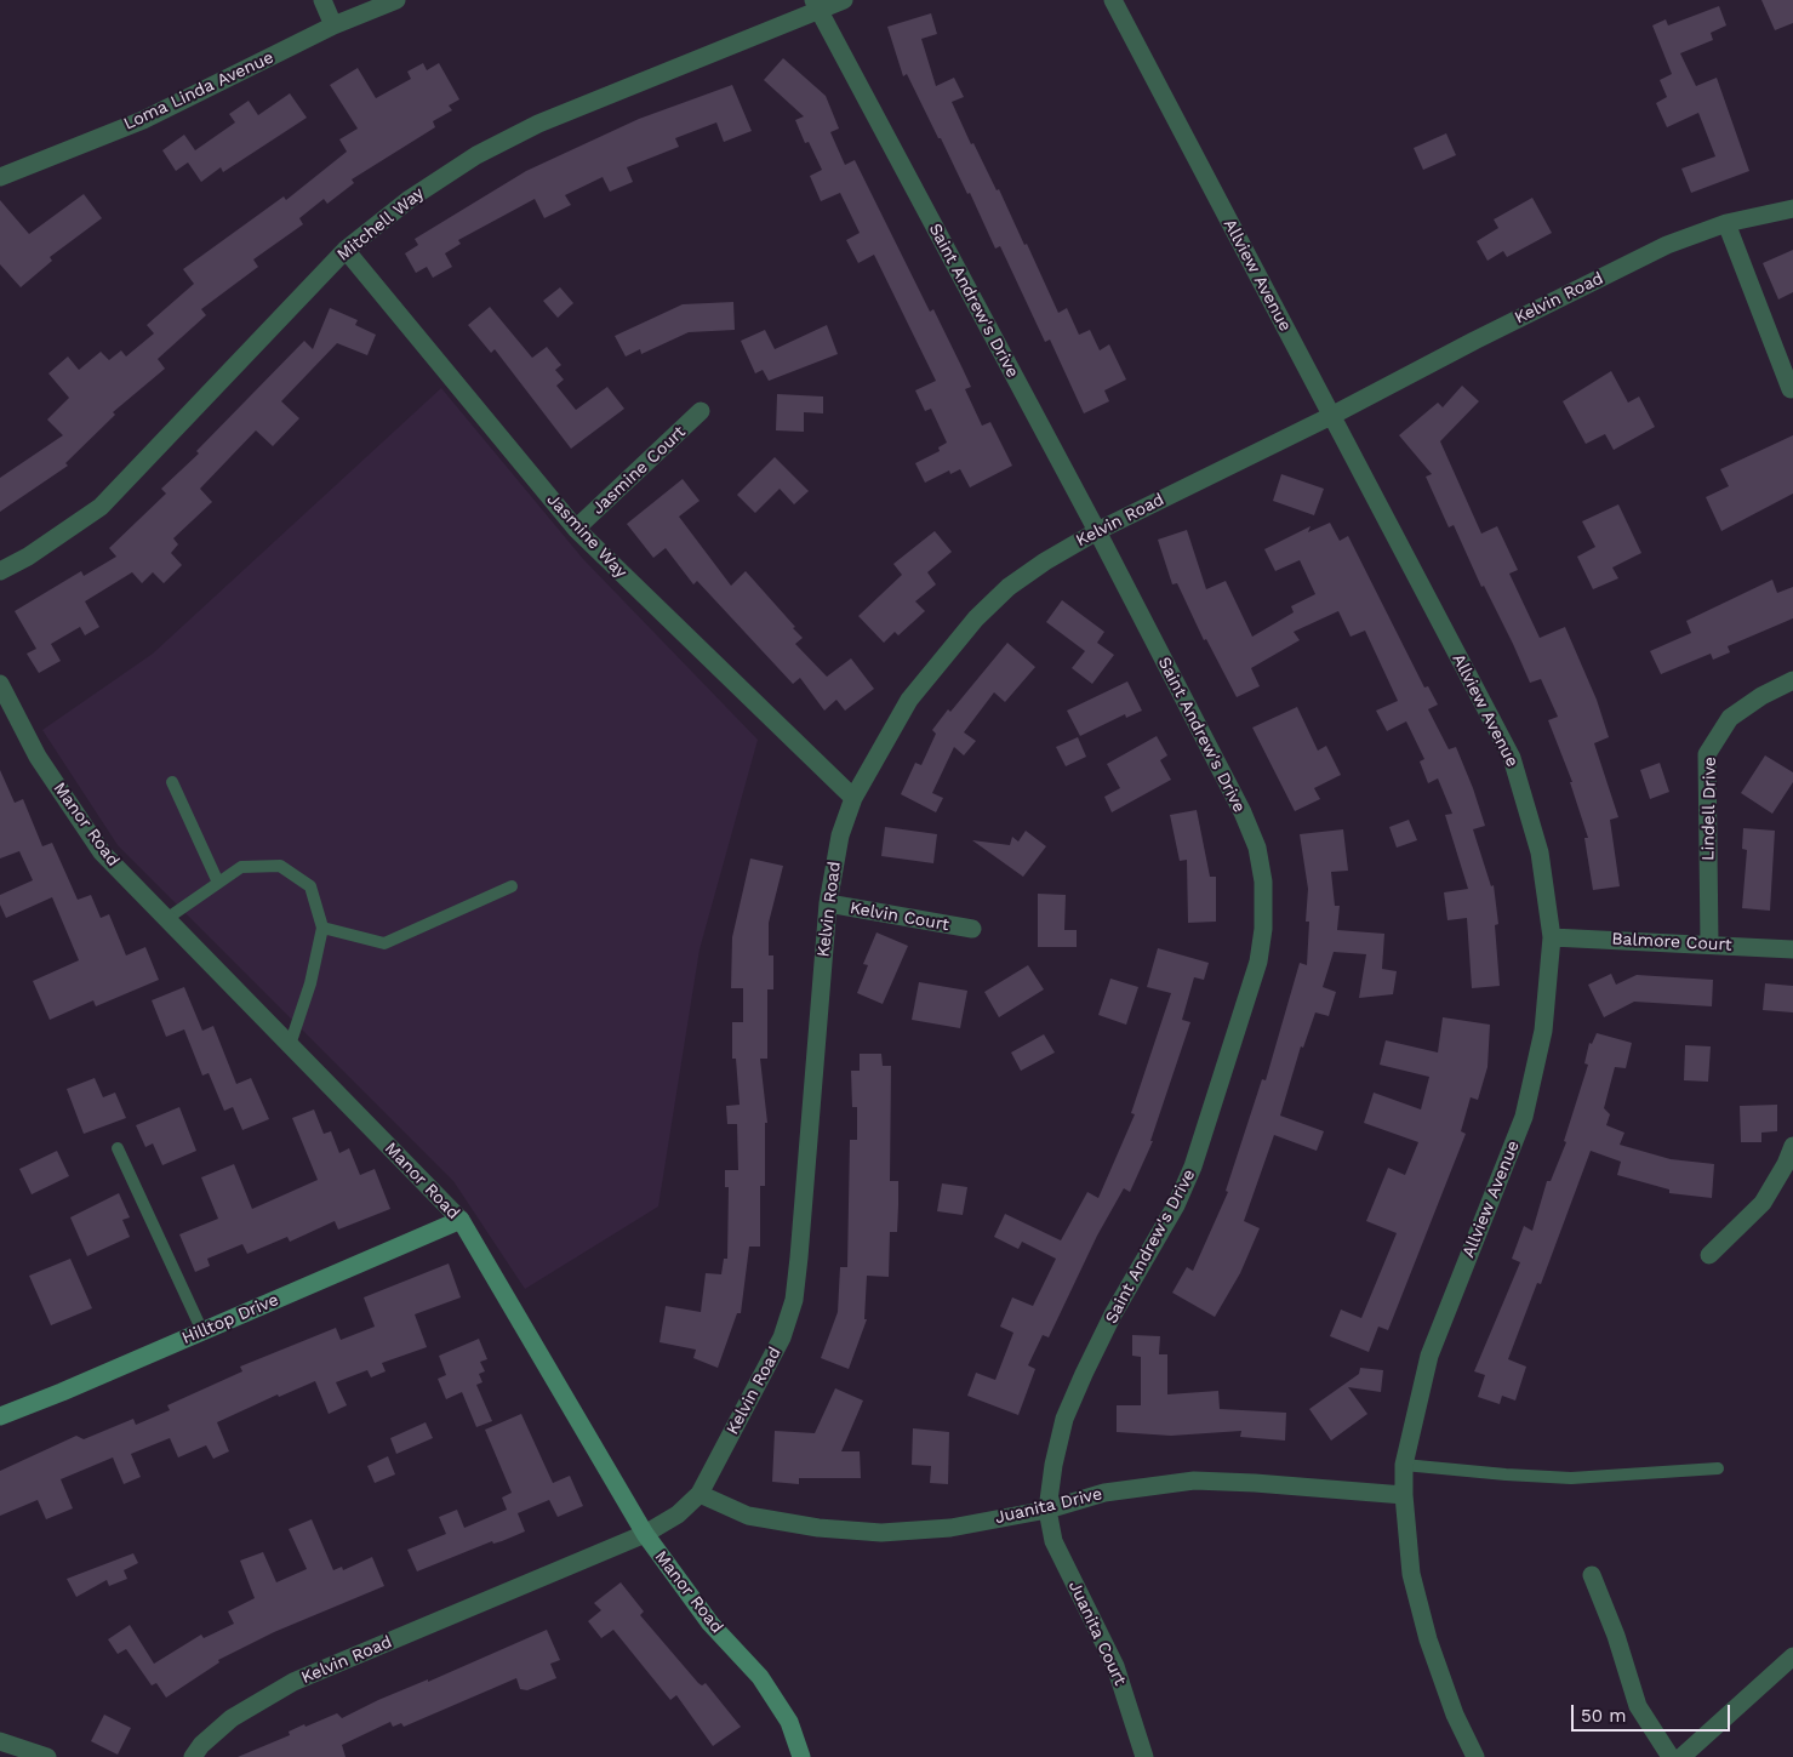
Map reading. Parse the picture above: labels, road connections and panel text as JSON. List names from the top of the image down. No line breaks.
{"streets":{"street":["Loma Linda Avenue","Mitchell Way","Allview Avenue","Kelvin Road","Saint Andrew's Drive","Jasmine Court","Jasmine Way","Lindell Drive","Manor Road","Kelvin Court","Balmore Court","Hilltop Drive","Juanita Drive","Juanita Court"]},"crossings":[["Mitchell Way","Saint Andrew's Drive"],["Mitchell Way","Jasmine Way"],["Allview Avenue","Kelvin Road"],["Allview Avenue","Balmore Court"],["Allview Avenue","Juanita Drive"],["Kelvin Road","Saint Andrew's Drive"],["Kelvin Road","Jasmine Way"],["Kelvin Road","Manor Road"],["Kelvin Road","Kelvin Court"],["Kelvin Road","Juanita Drive"],["Saint Andrew's Drive","Juanita Drive"],["Saint Andrew's Drive","Juanita Court"],["Jasmine Court","Jasmine Way"],["Lindell Drive","Balmore Court"],["Manor Road","Hilltop Drive"],["Juanita Drive","Juanita Court"]],"scale_bar":"50 m"}
